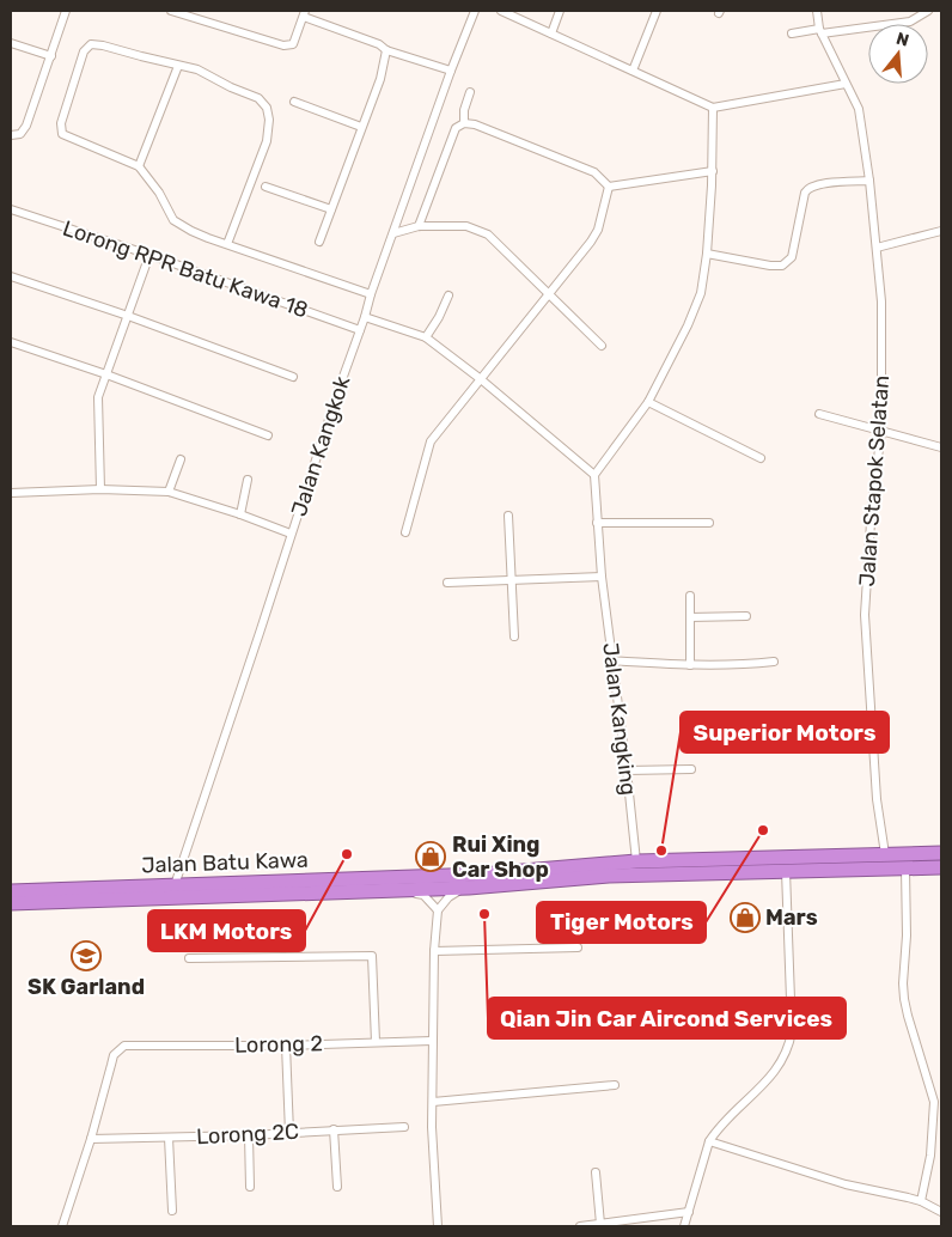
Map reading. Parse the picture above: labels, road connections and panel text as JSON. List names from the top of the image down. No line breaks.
{"streets":{"highway":["Jalan Batu Kawa"],"street":["Lorong RPR Batu Kawa 18","Jalan Kangkok","Jalan Stapok Selatan","Jalan Kangking","Lorong 2","Lorong 2C"]},"crossings":[["Lorong RPR Batu Kawa 18","Jalan Kangkok"],["Jalan Kangkok","Jalan Batu Kawa"],["Jalan Stapok Selatan","Jalan Batu Kawa"],["Jalan Kangking","Jalan Batu Kawa"],["Lorong 2","Lorong 2C"]],"places":{"other":["Tiger Motors","Superior Motors","LKM Motors","Qian Jin Car Aircond Services"],"shop":["Rui Xing Car Shop","Mars"],"school or university":["SK Garland"]},"north":"top"}
